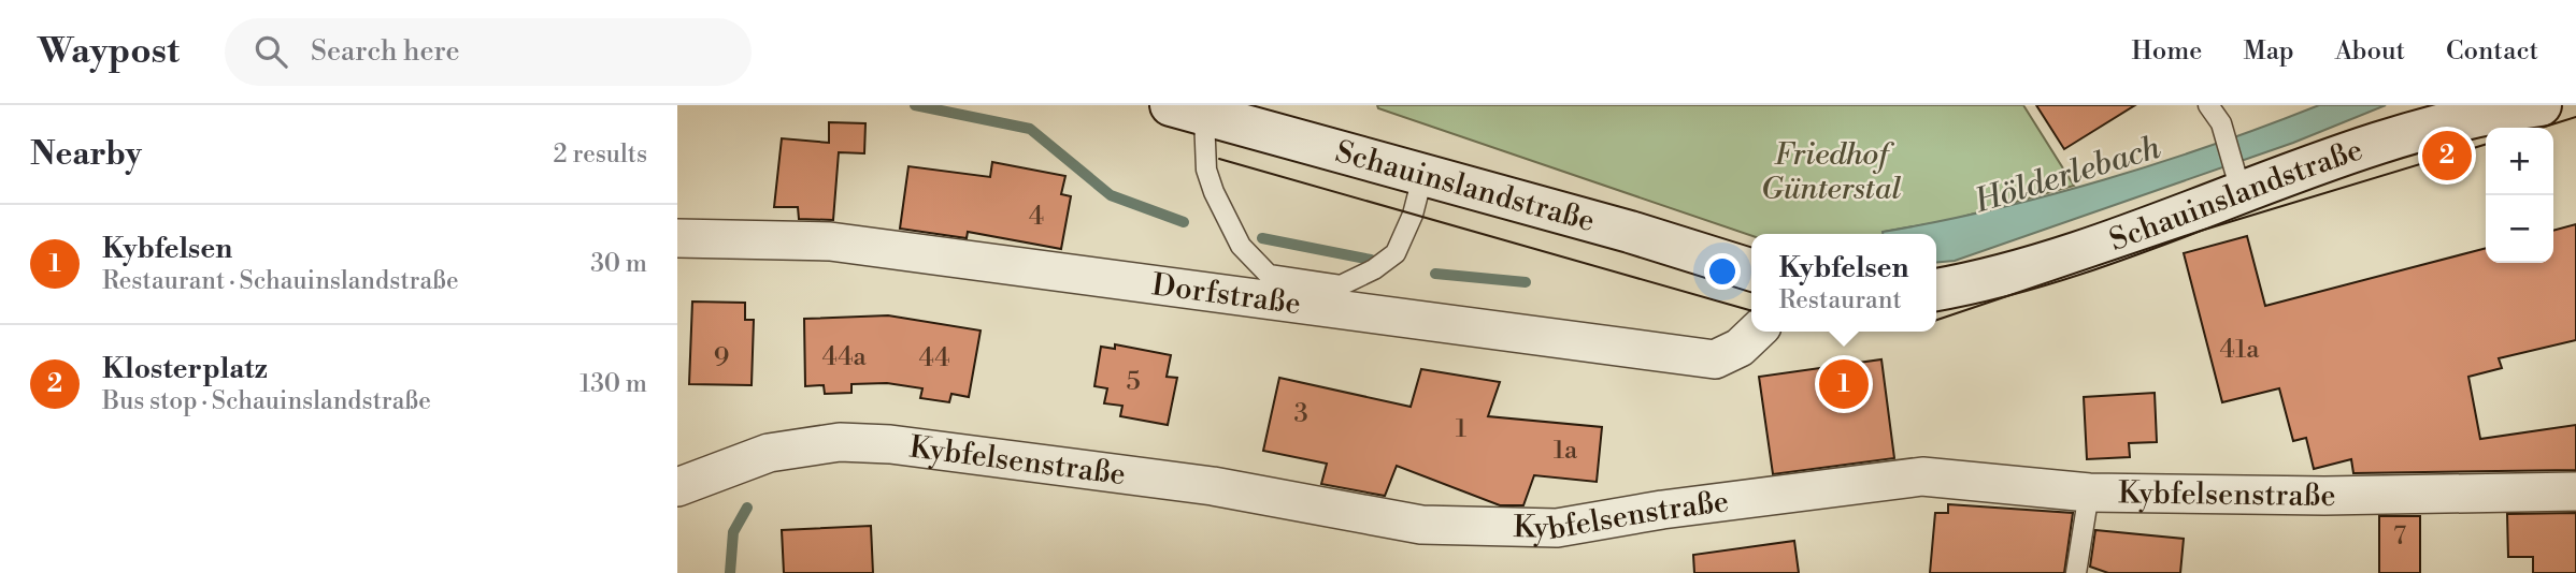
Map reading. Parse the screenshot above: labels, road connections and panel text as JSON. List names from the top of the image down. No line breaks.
{"streets":{"main road":["Schauinslandstraße"],"street":["Dorfstraße","Kybfelsenstraße"]},"water":["Hölderlebach"],"parks":["Friedhof Günterstal"],"house_numbers":["4","41a","44a","9","44","5","3","1","1a","7"],"page":{"header":"Waypost","search":"Search here","nav":["Home","Map","About","Contact"],"heading":["Nearby","2 results"],"pins":["2","1"],"map_buttons":["+","−"],"list":[{"mark":"1","name":"Kybfelsen","note":"Restaurant · Schauinslandstraße","value":"30 m"},{"mark":"2","name":"Klosterplatz","note":"Bus stop · Schauinslandstraße","value":"130 m"}],"popup":["Kybfelsen","Restaurant"]}}
